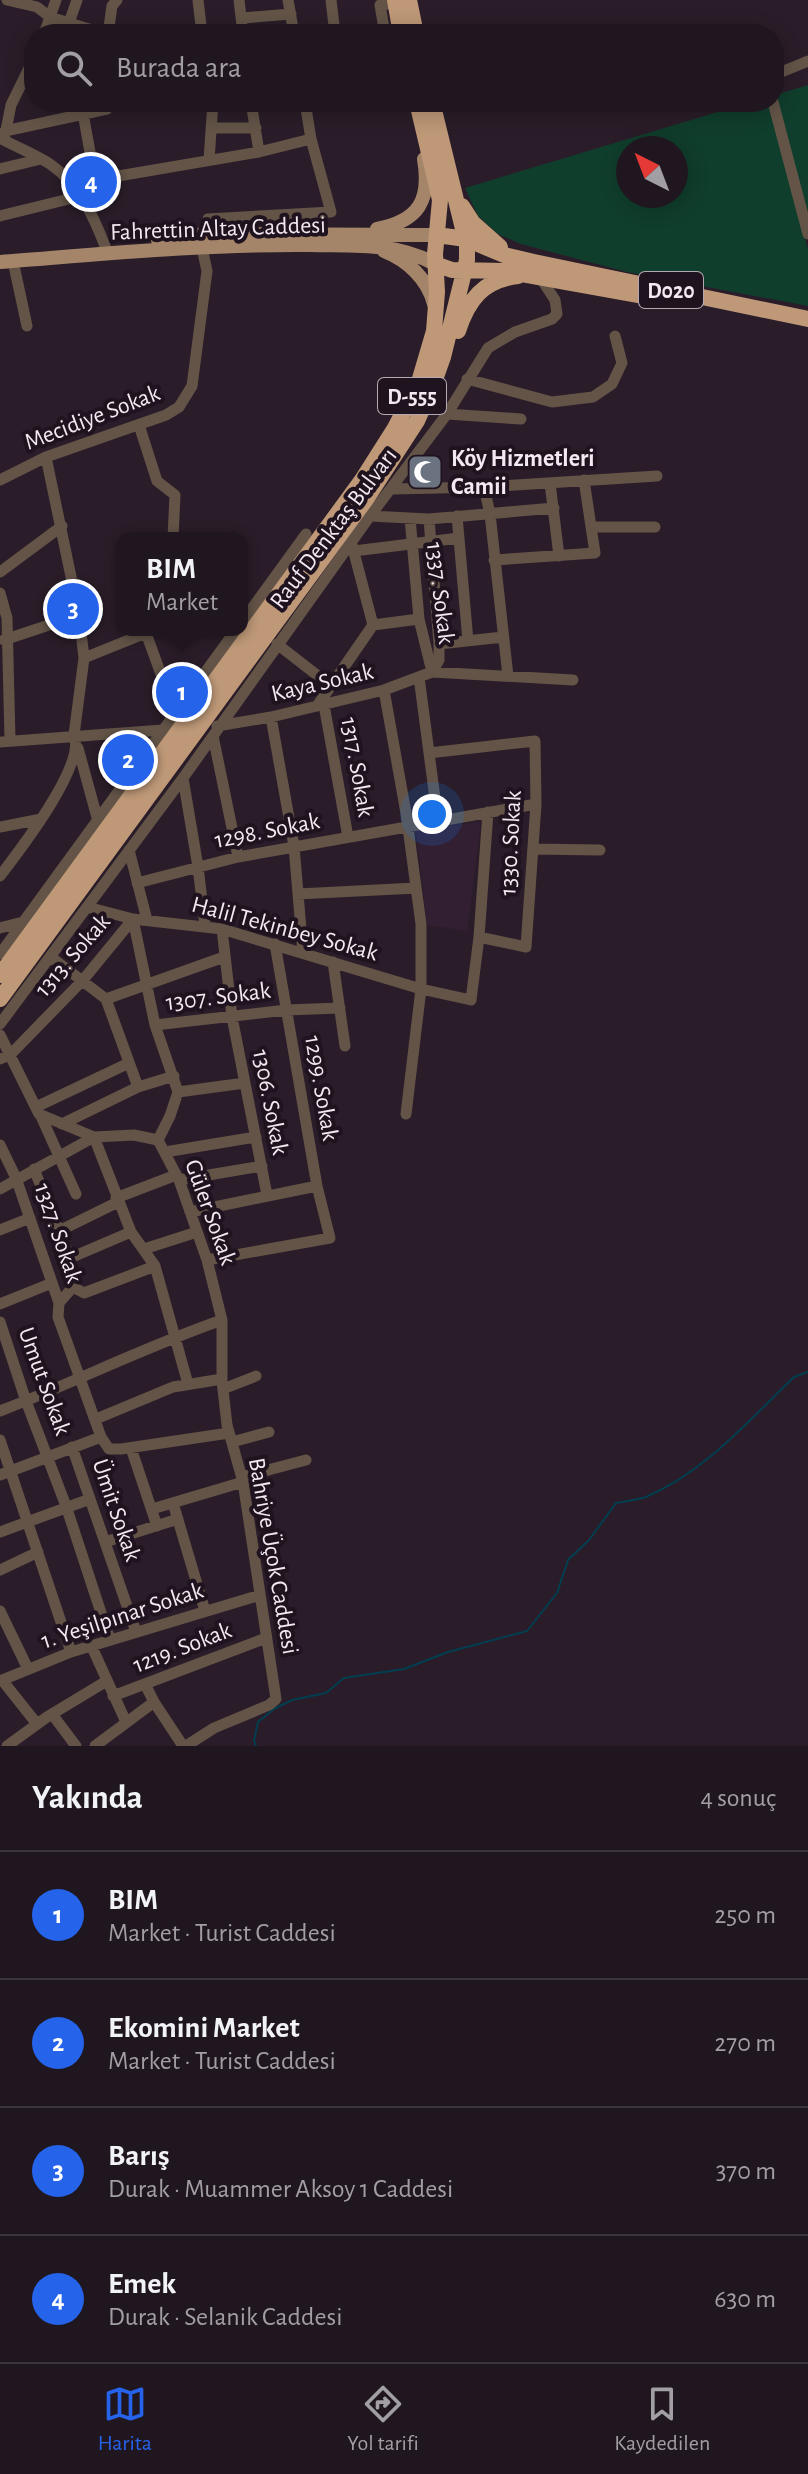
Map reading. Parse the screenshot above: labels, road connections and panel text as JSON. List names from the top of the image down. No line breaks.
{"streets":{"highway":["D020","D-555","Rauf Denktaş Bulvarı"],"main road":["Fahrettin Altay Caddesi"],"street":["Mecidiye Sokak","1337. Sokak","Kaya Sokak","1317. Sokak","1298. Sokak","1330. Sokak","Halil Tekinbey Sokak","1313. Sokak","1307. Sokak","1299. Sokak","1306. Sokak","Güler Sokak","1327. Sokak","Umut Sokak","Ümit Sokak","Bahriye Üçok Caddesi","1. Yeşilpınar Sokak","1219. Sokak"]},"crossings":[["Fahrettin Altay Caddesi","D-555"],["Fahrettin Altay Caddesi","Mecidiye Sokak"],["Fahrettin Altay Caddesi","Rauf Denktaş Bulvarı"],["D020","Rauf Denktaş Bulvarı"],["D-555","Rauf Denktaş Bulvarı"],["Rauf Denktaş Bulvarı","Kaya Sokak"],["Rauf Denktaş Bulvarı","Halil Tekinbey Sokak"],["1337. Sokak","Kaya Sokak"],["Kaya Sokak","1317. Sokak"],["1317. Sokak","1298. Sokak"],["1298. Sokak","1330. Sokak"],["1330. Sokak","Halil Tekinbey Sokak"],["Halil Tekinbey Sokak","1313. Sokak"],["Halil Tekinbey Sokak","1299. Sokak"],["Halil Tekinbey Sokak","1306. Sokak"],["1307. Sokak","1299. Sokak"],["1307. Sokak","1306. Sokak"],["1299. Sokak","Güler Sokak"],["Güler Sokak","Bahriye Üçok Caddesi"],["Umut Sokak","1. Yeşilpınar Sokak"],["Ümit Sokak","1. Yeşilpınar Sokak"],["Bahriye Üçok Caddesi","1. Yeşilpınar Sokak"],["Bahriye Üçok Caddesi","1219. Sokak"]],"places":{"mosque":["Köy Hizmetleri Camii"]},"north":"top left","page":{"search":"Burada ara","pins":["4","3","1","2"],"popup":["BIM","Market"],"heading":["Yakında","4 sonuç"],"list":[{"mark":"1","name":"BIM","note":"Market · Turist Caddesi","value":"250 m"},{"mark":"2","name":"Ekomini Market","note":"Market · Turist Caddesi","value":"270 m"},{"mark":"3","name":"Barış","note":"Durak · Muammer Aksoy 1 Caddesi","value":"370 m"},{"mark":"4","name":"Emek","note":"Durak · Selanik Caddesi","value":"630 m"}],"nav":["Harita","Yol tarifi","Kaydedilen"]}}
